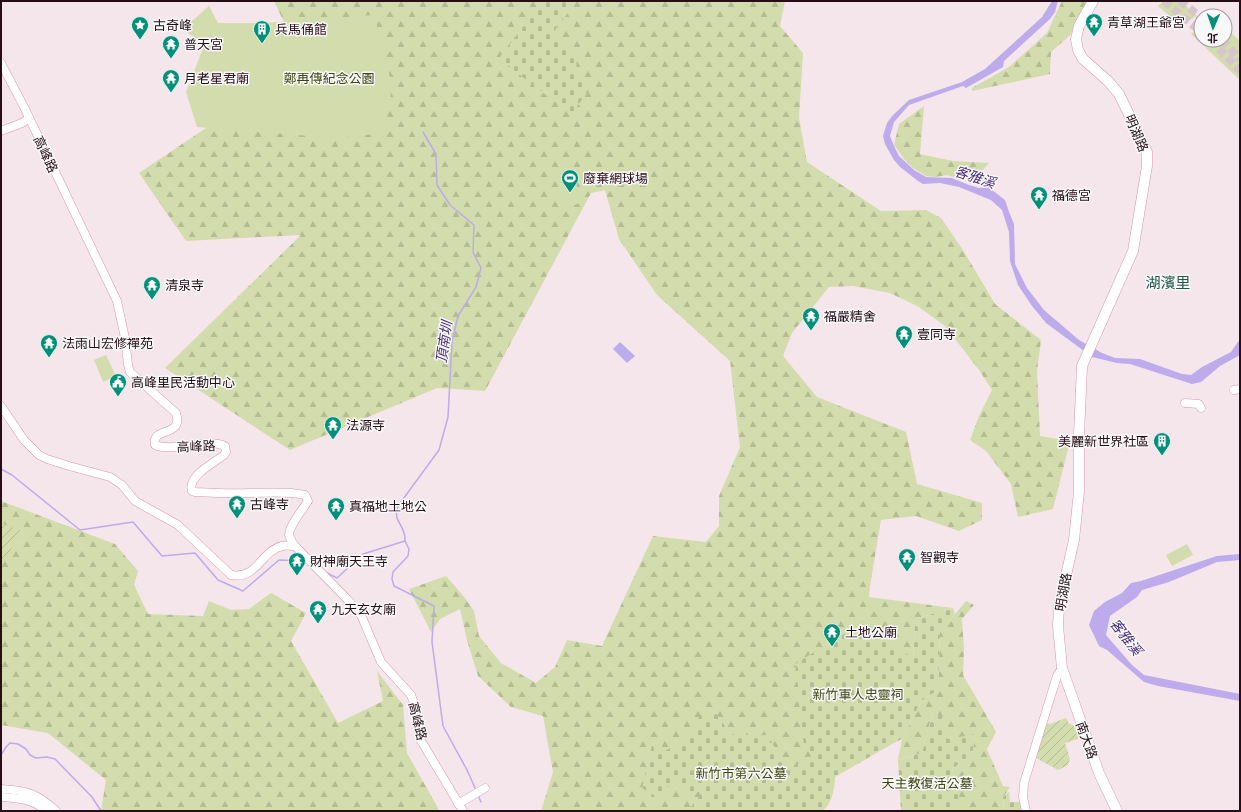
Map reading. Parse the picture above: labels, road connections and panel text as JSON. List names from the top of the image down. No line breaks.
{"streets":{"main road":["明湖路","南大路"],"street":["高峰路"]},"crossings":[["明湖路","南大路"]],"districts":["湖濱里"],"water":["客雅溪","頂南圳"],"parks":["鄭再傳紀念公園","新竹軍人忠靈祠","新竹市第六公墓","天主教復活公墓"],"places":{"temple":["青草湖王爺宮","普天宮","月老星君廟","福德宮","清泉寺","福嚴精舍","壹同寺","法雨山宏修禪苑","法源寺","古峰寺","真福地土地公","智觀寺","財神廟天王寺","九天玄女廟","土地公廟"],"place":["古奇峰"],"building":["兵馬俑館","美麗新世界社區"],"sports":["廢棄網球場"],"public building":["高峰里民活動中心"]},"north":"bottom"}
